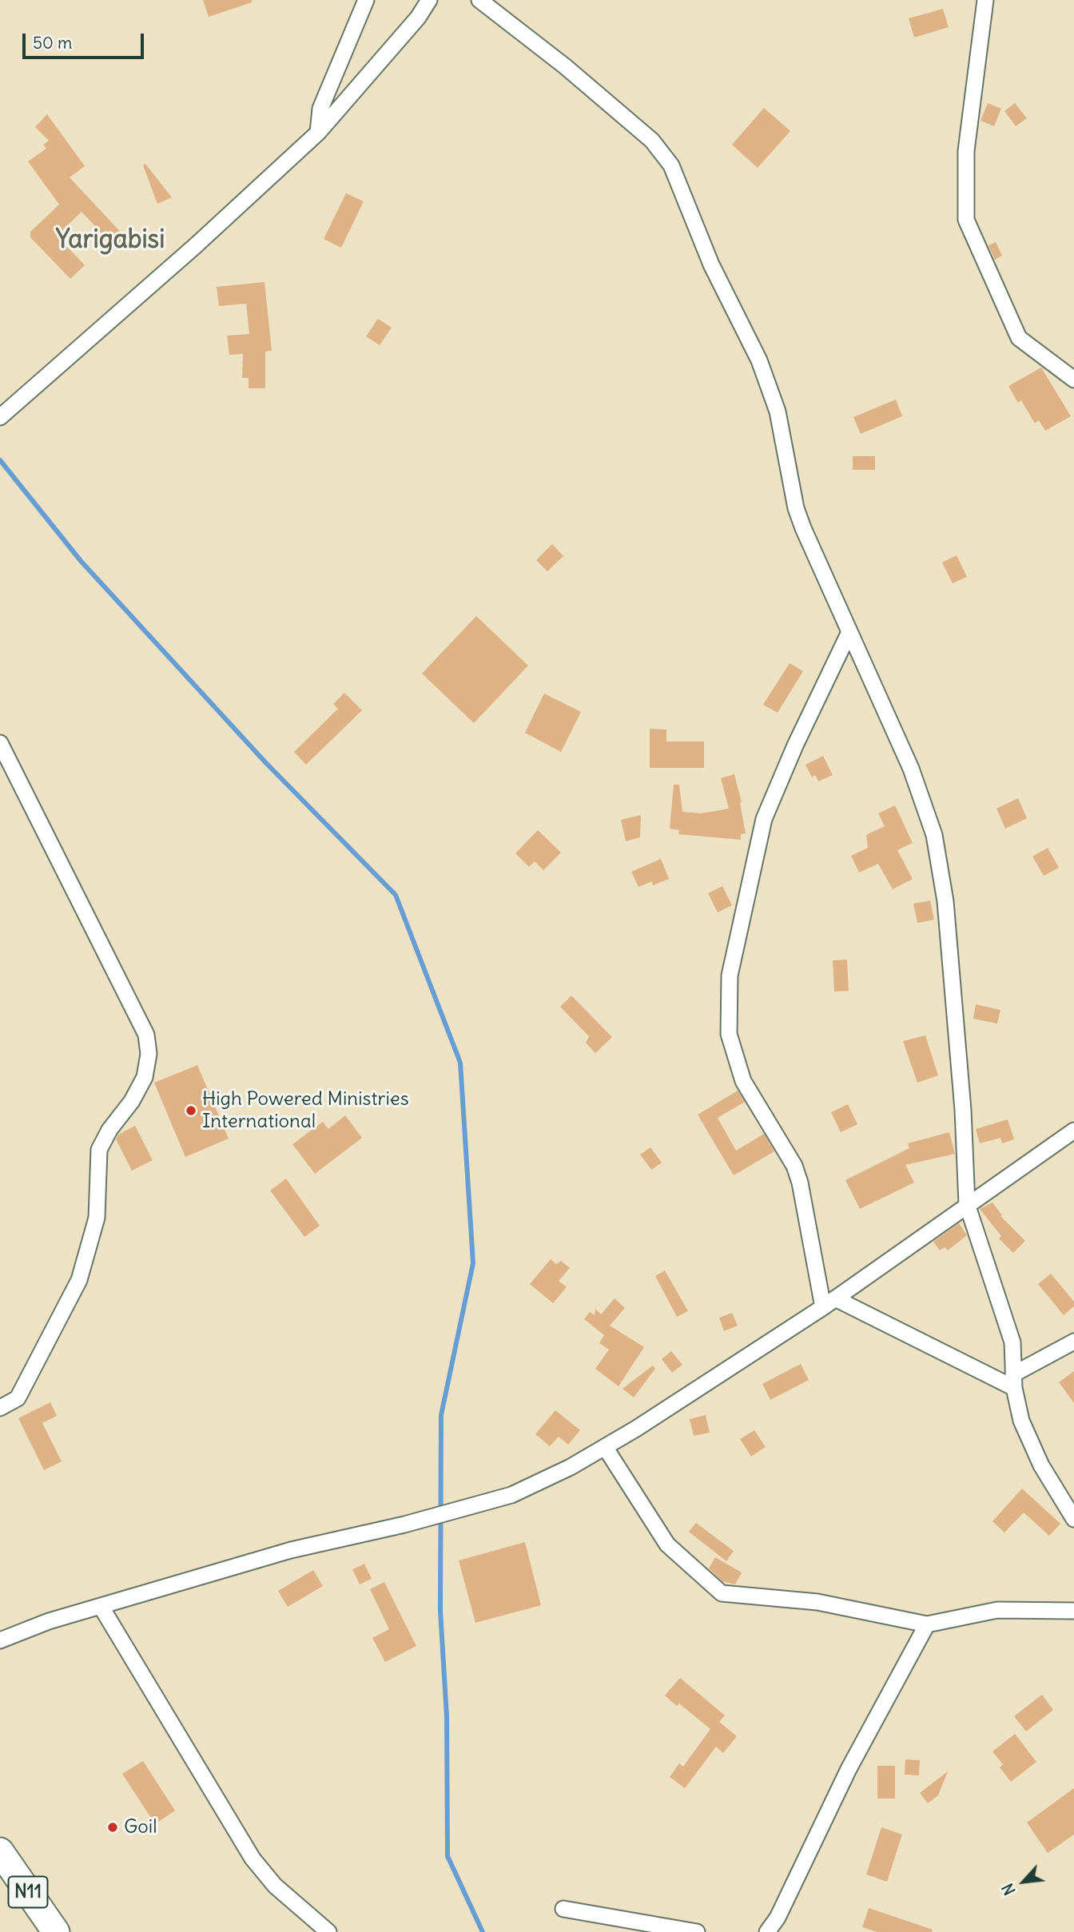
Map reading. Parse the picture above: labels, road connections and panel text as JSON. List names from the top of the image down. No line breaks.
{"streets":{"highway":["N11"]},"districts":["Yarigabisi"],"places":["High Powered Ministries International","Goil"],"scale_bar":"50 m","north":"bottom left"}
